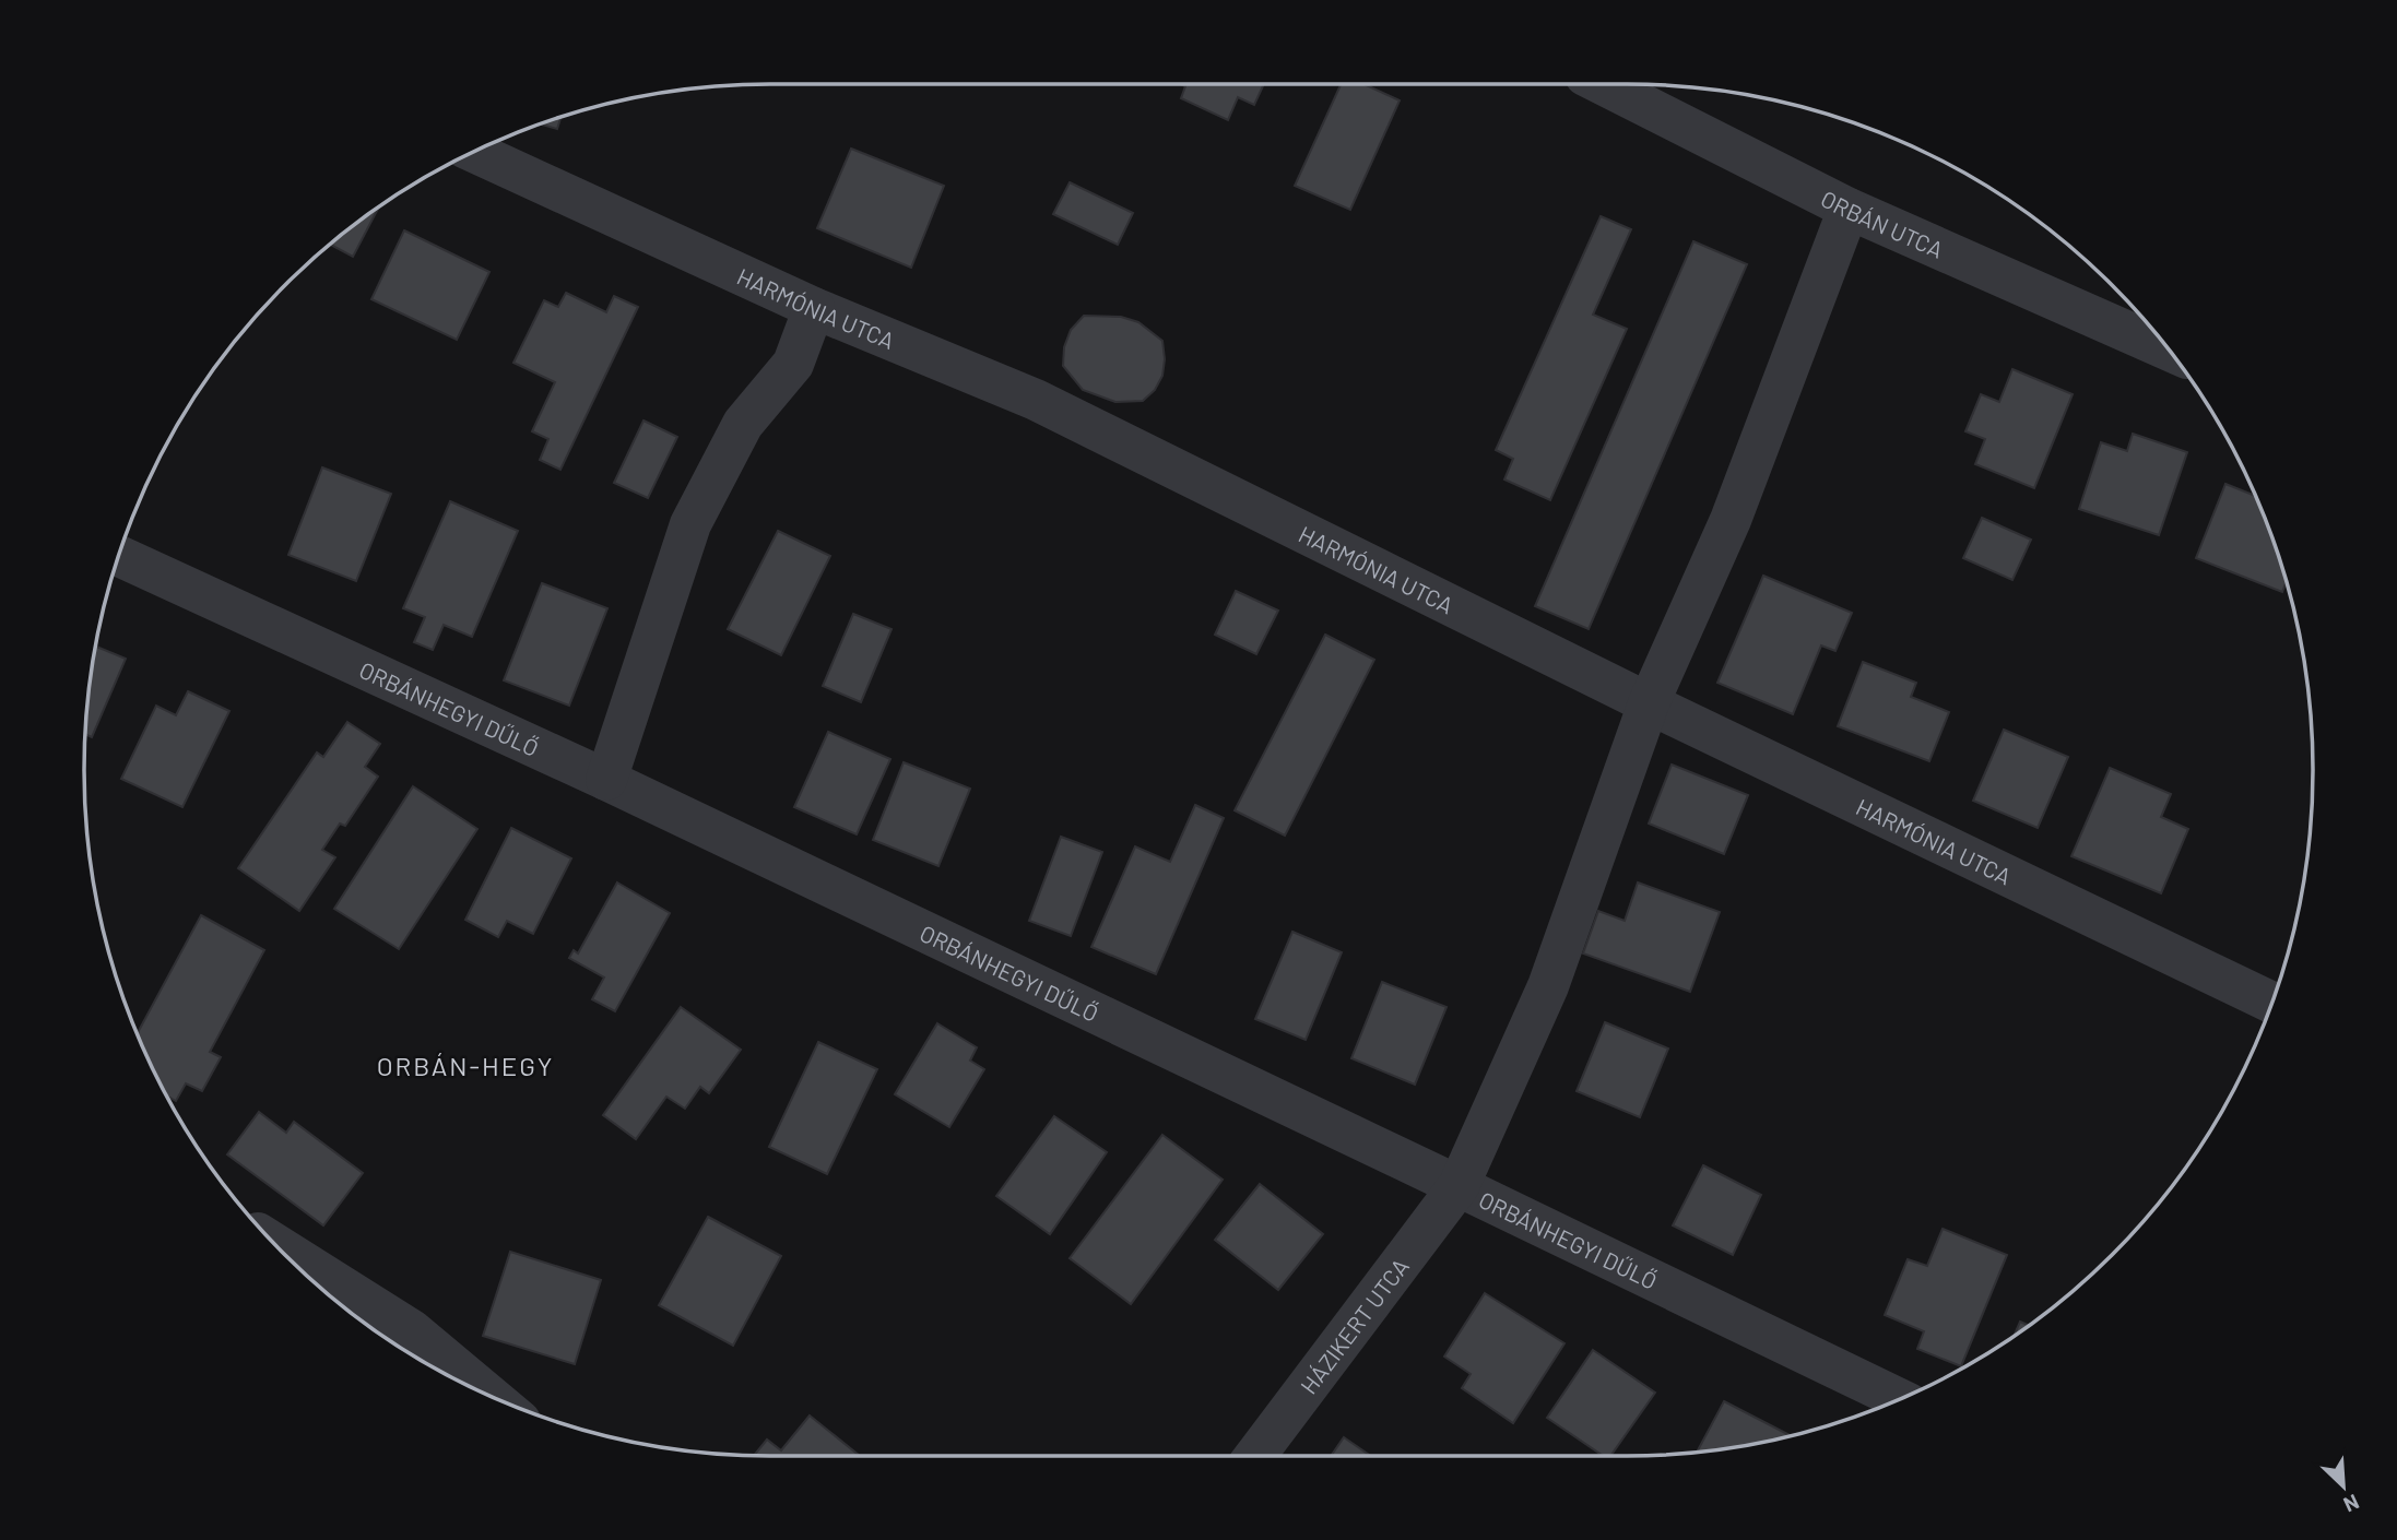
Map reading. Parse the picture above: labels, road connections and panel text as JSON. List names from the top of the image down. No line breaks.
{"streets":{"street":["ORBÁN UTCA","HARMÓNIA UTCA","ORBÁNHEGYI DŰLŐ","HÁZIKERT UTCA"]},"crossings":[["ORBÁN UTCA","HÁZIKERT UTCA"],["HARMÓNIA UTCA","HÁZIKERT UTCA"],["ORBÁNHEGYI DŰLŐ","HÁZIKERT UTCA"]],"districts":["ORBÁN-HEGY"],"north":"bottom right"}
